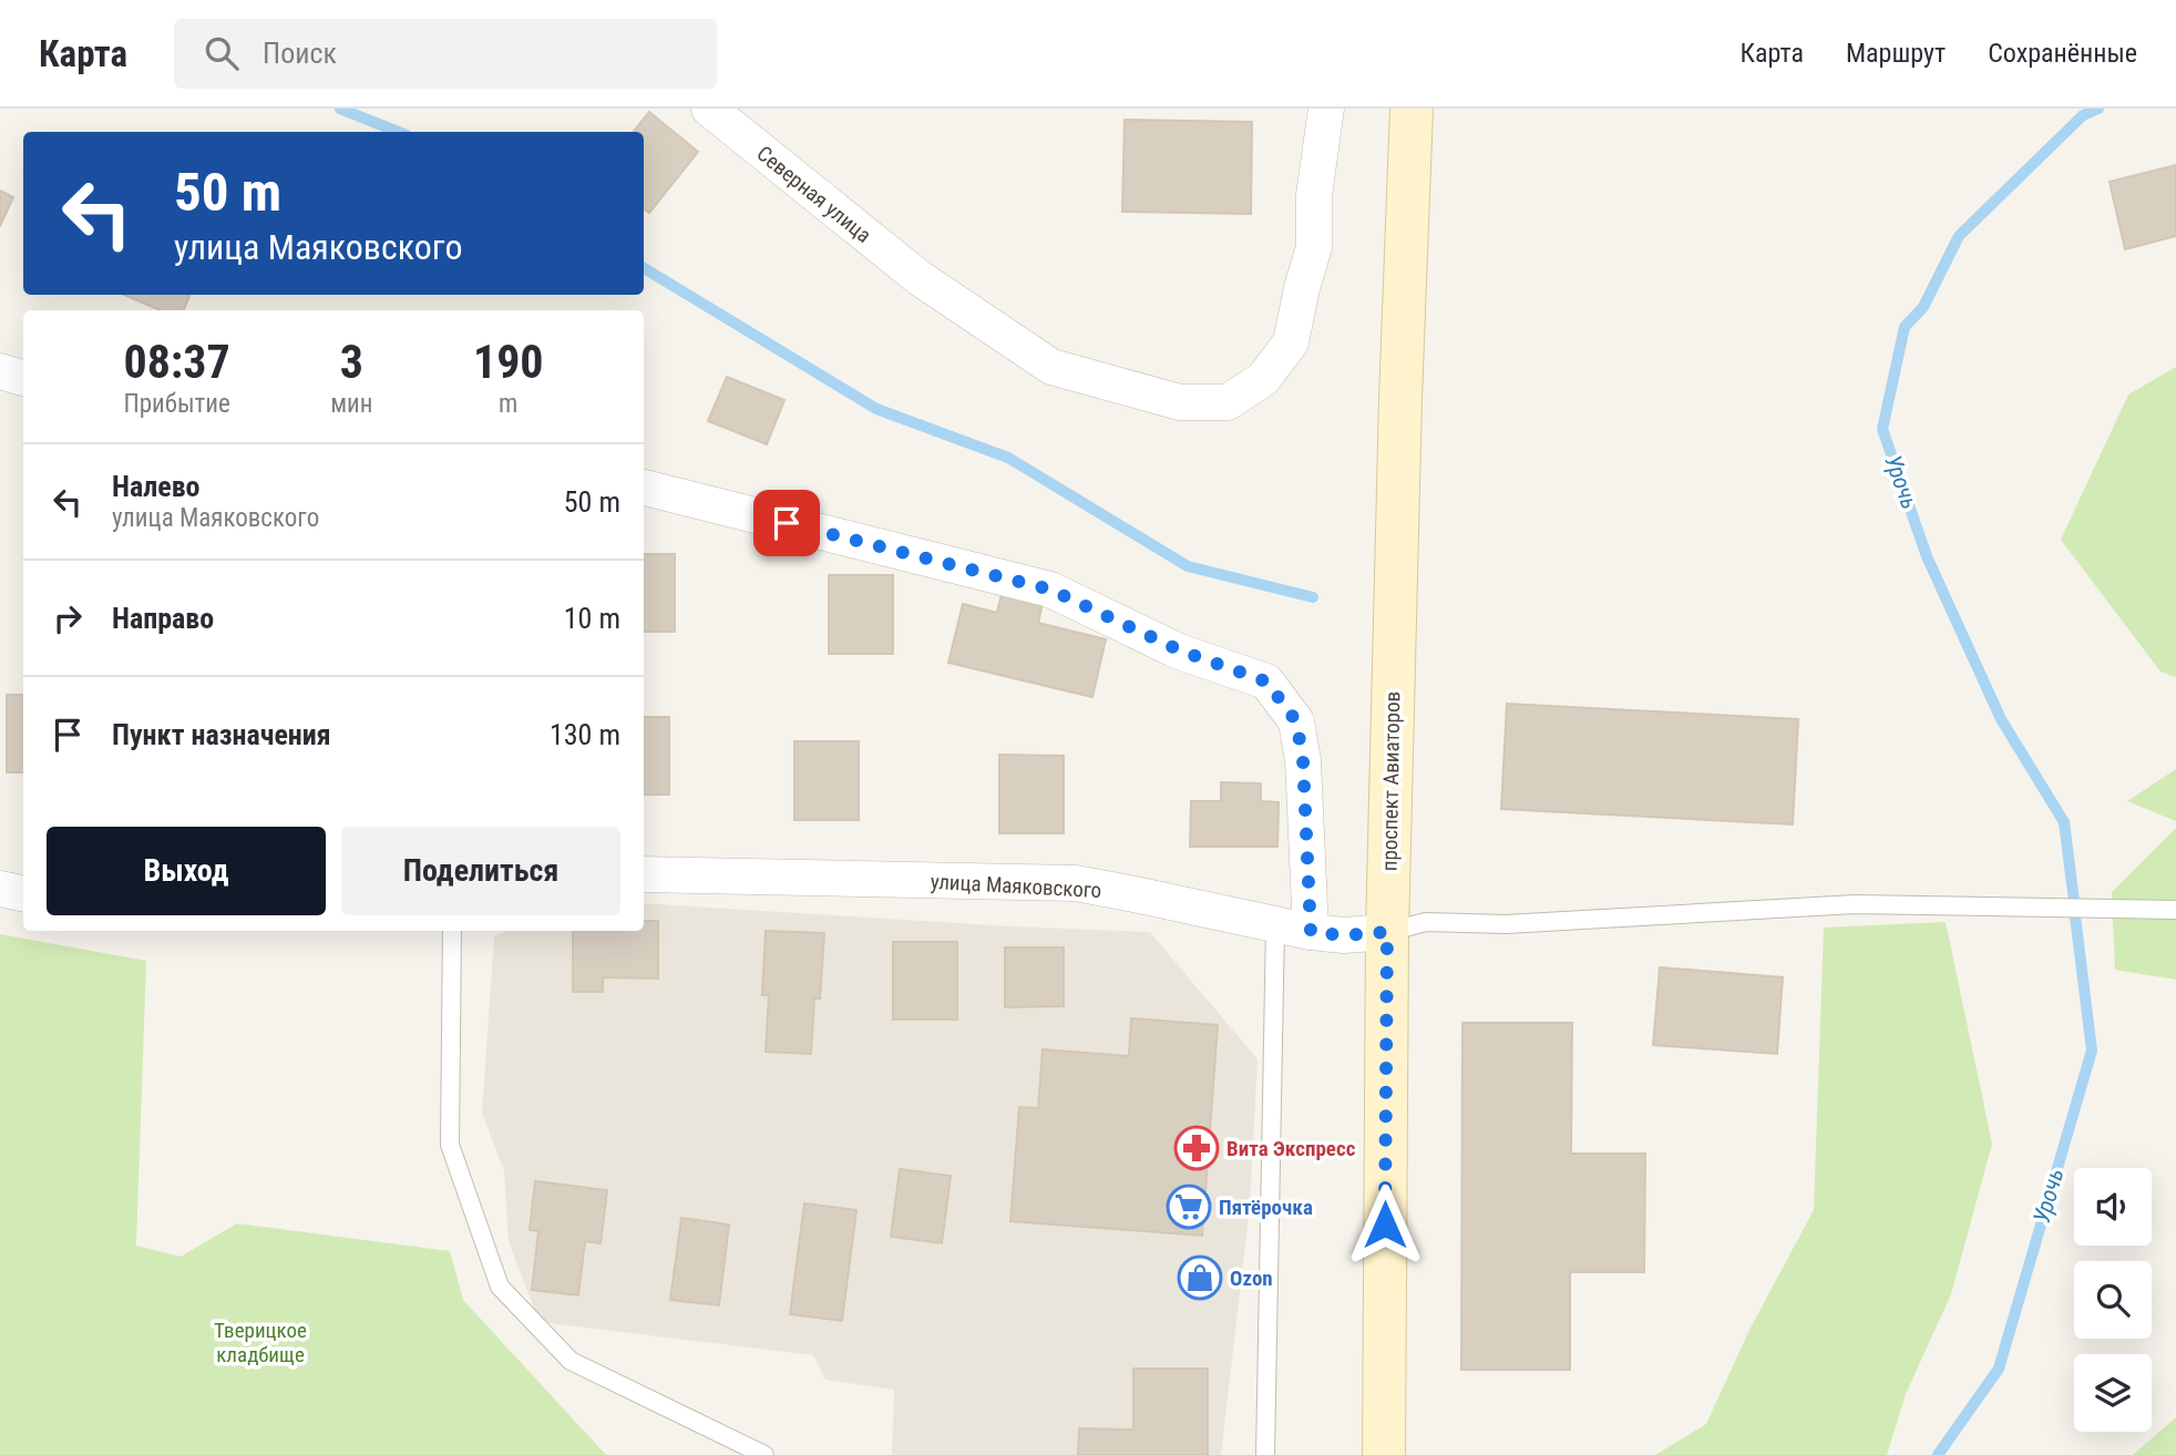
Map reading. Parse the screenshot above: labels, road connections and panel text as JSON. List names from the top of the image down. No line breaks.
{"streets":{"street":["Северная улица","проспект Авиаторов","улица Маяковского"]},"crossings":[["проспект Авиаторов","улица Маяковского"]],"water":["Урочь"],"parks":["Тверицкое кладбище"],"places":{"pharmacy":["Вита Экспресс"],"supermarket":["Пятёрочка"],"shop":["Ozon"]},"page":{"header":"Карта","search":"Поиск","nav":["Карта","Маршрут","Сохранённые"],"turn":["50 m","улица Маяковского"],"eta":["08:37","Прибытие","3","мин","190","m"],"list":[{"name":"Налево","note":"улица Маяковского","value":"50 m"},{"name":"Направо","value":"10 m"},{"name":"Пункт назначения","value":"130 m"}],"buttons":["Выход","Поделиться"]}}
